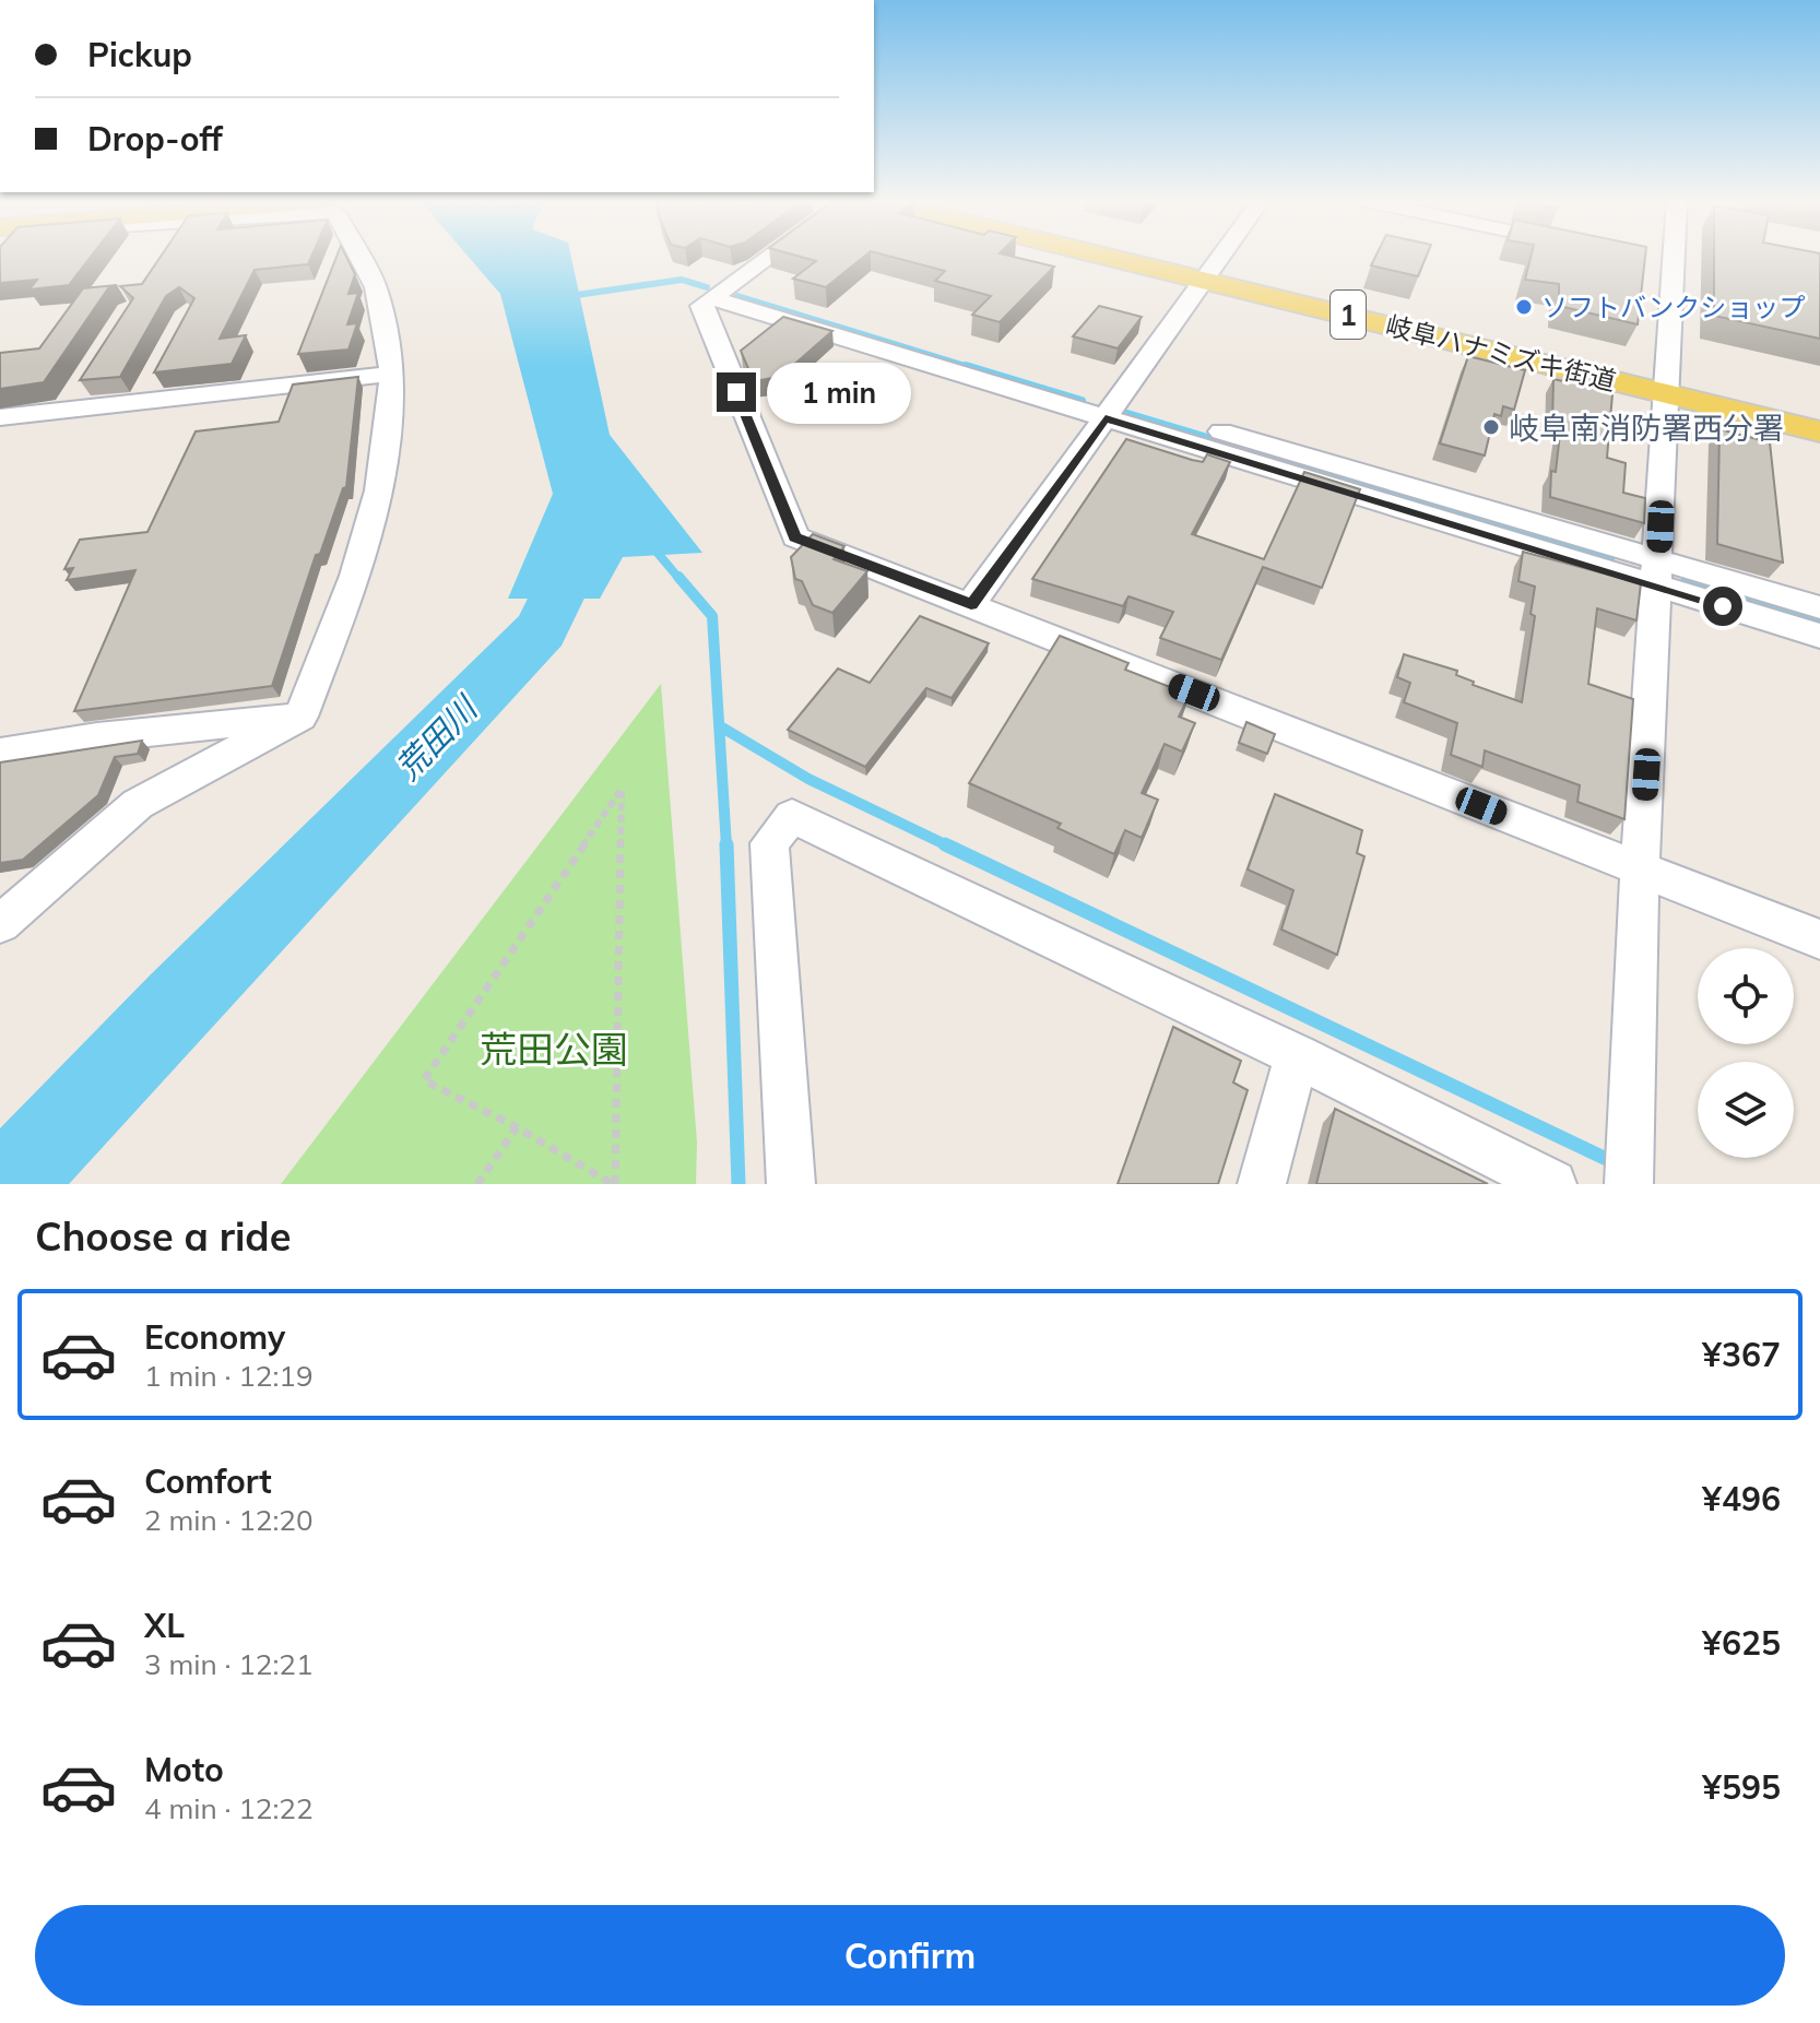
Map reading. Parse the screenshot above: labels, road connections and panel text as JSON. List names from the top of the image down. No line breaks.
{"streets":{"main road":["1","岐阜ハナミズキ街道"]},"water":["荒田川"],"parks":["荒田公園"],"places":["ソフトバンクショップ","岐阜南消防署西分署"],"page":{"banner":["Pickup","Drop-off"],"bubble":"1 min","heading":"Choose a ride","list":[{"name":"Economy","note":"1 min · 12:19","value":"¥367"},{"name":"Comfort","note":"2 min · 12:20","value":"¥496"},{"name":"XL","note":"3 min · 12:21","value":"¥625"},{"name":"Moto","note":"4 min · 12:22","value":"¥595"}],"buttons":"Confirm"}}
